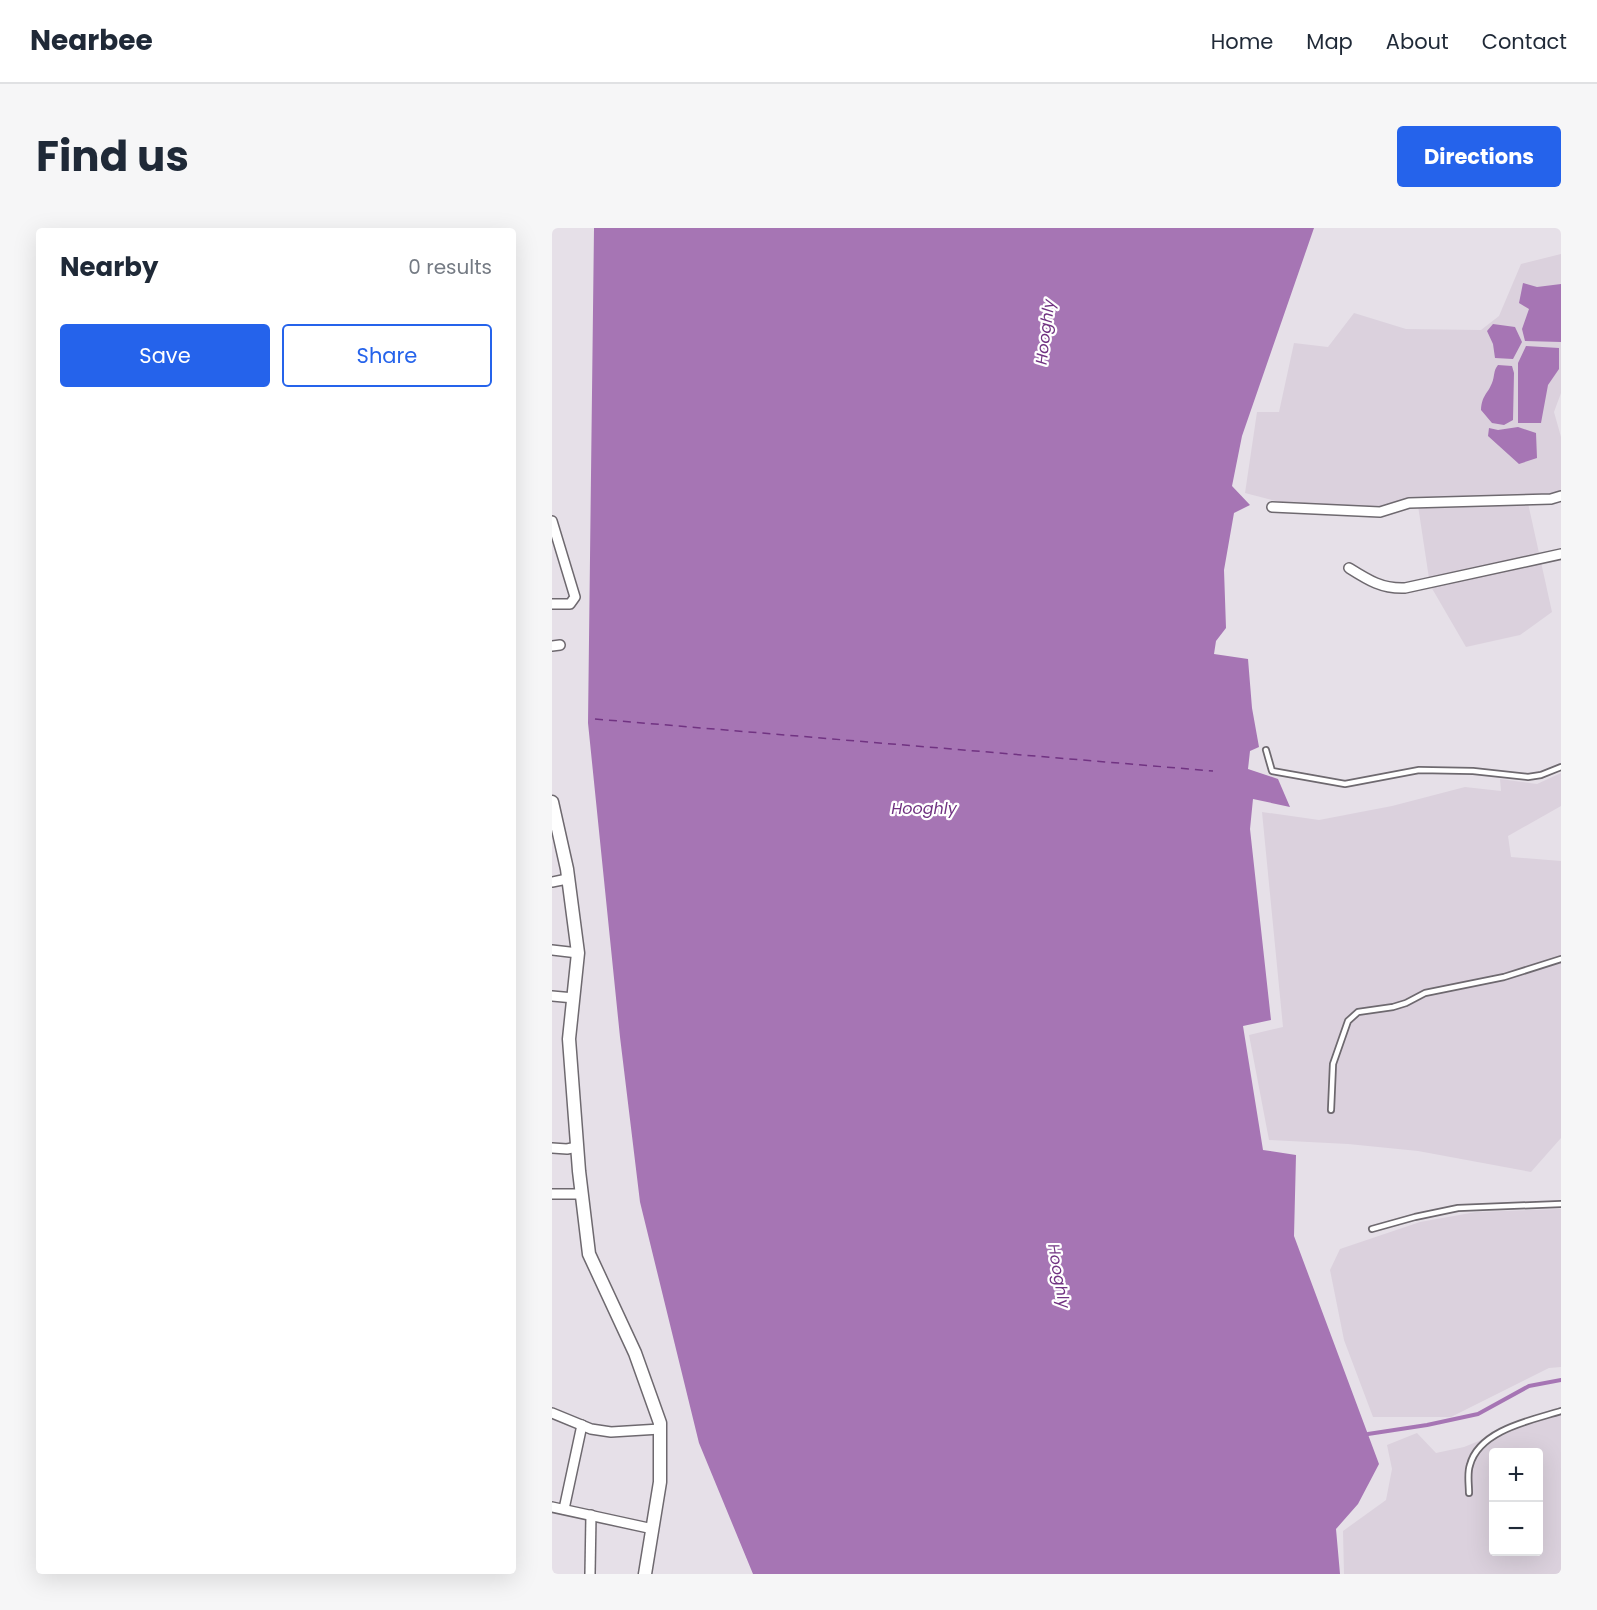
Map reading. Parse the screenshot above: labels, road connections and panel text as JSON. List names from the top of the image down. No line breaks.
{"water":["Hooghly"],"page":{"header":"Nearbee","nav":["Home","Map","About","Contact"],"title":"Find us","buttons":["Directions",["Save","Share"]],"heading":["Nearby","0 results"],"map_buttons":["+","−"]}}
